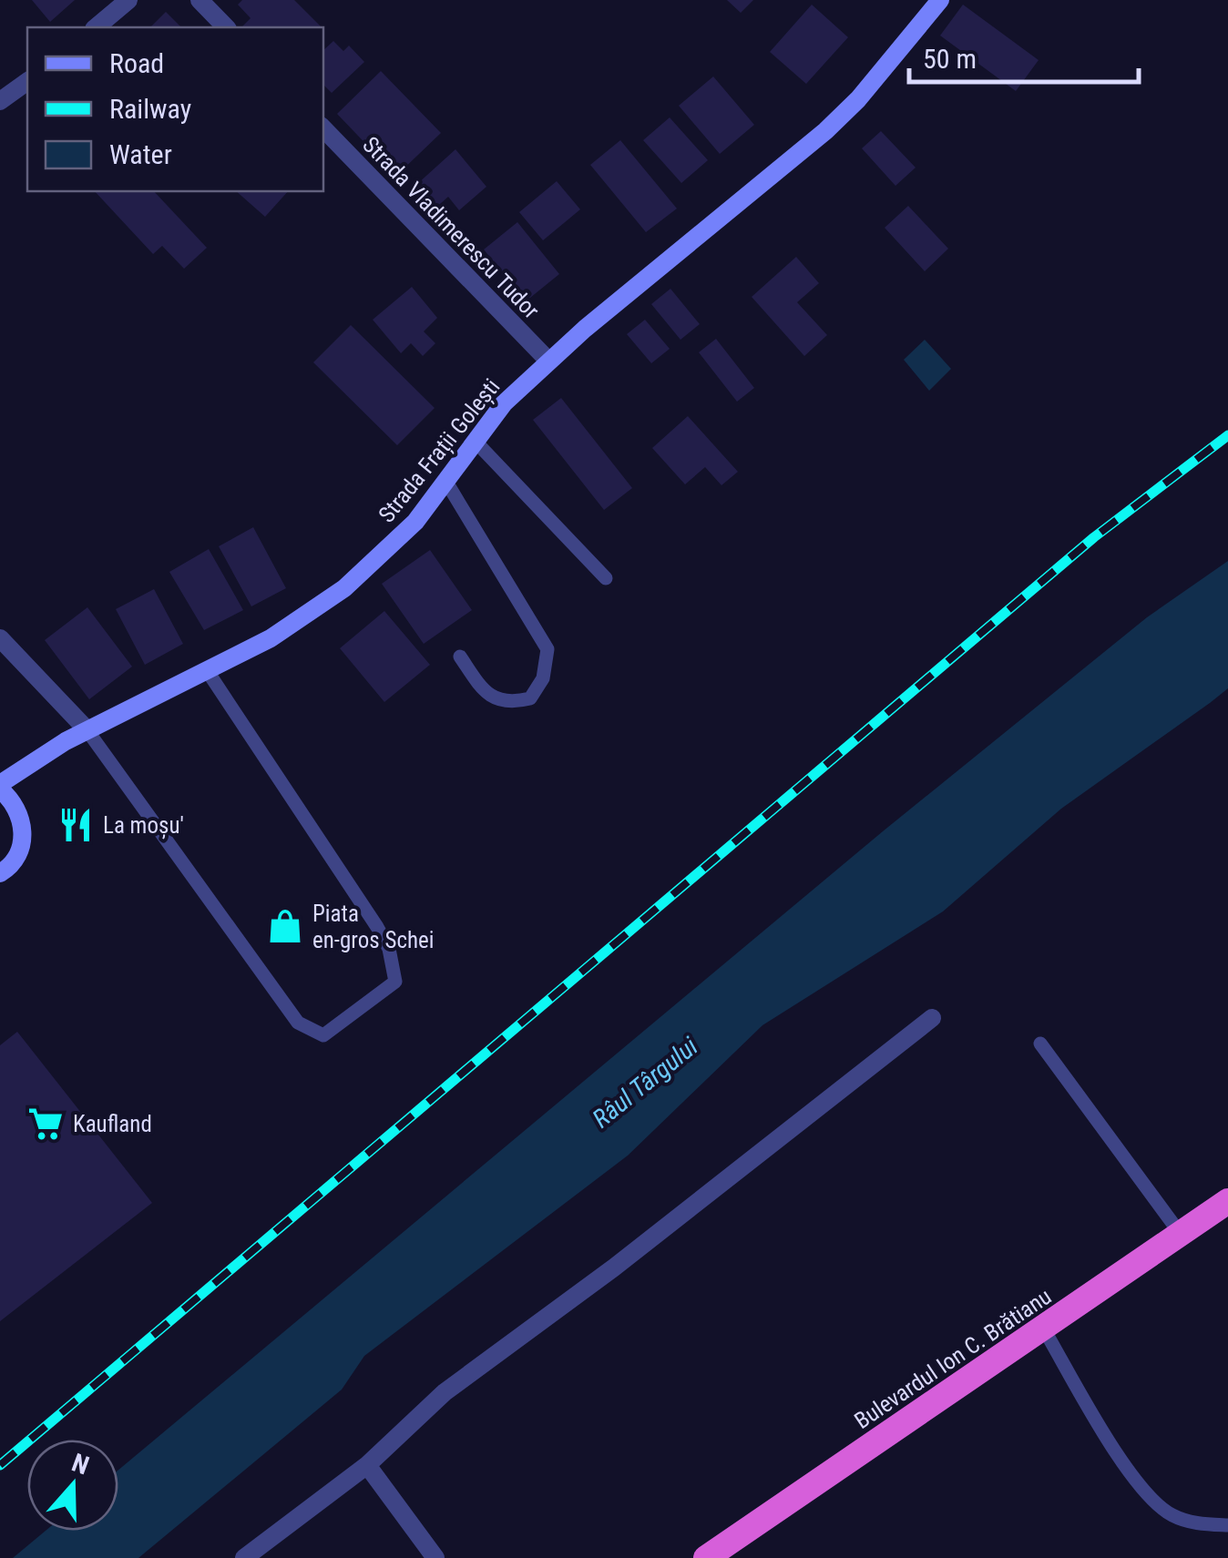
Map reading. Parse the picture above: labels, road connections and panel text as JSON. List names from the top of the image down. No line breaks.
{"streets":{"highway":["Bulevardul Ion C. Brătianu"],"main road":["Strada Frații Golești"],"street":["Strada Vladimerescu Tudor"]},"crossings":[["Strada Vladimerescu Tudor","Strada Frații Golești"]],"water":["Râul Târgului"],"places":{"restaurant":["La moșu'"],"shop":["Piata en-gros Schei"],"supermarket":["Kaufland"]},"legend":["Road","Railway","Water"],"scale_bar":"50 m","north":"top"}
